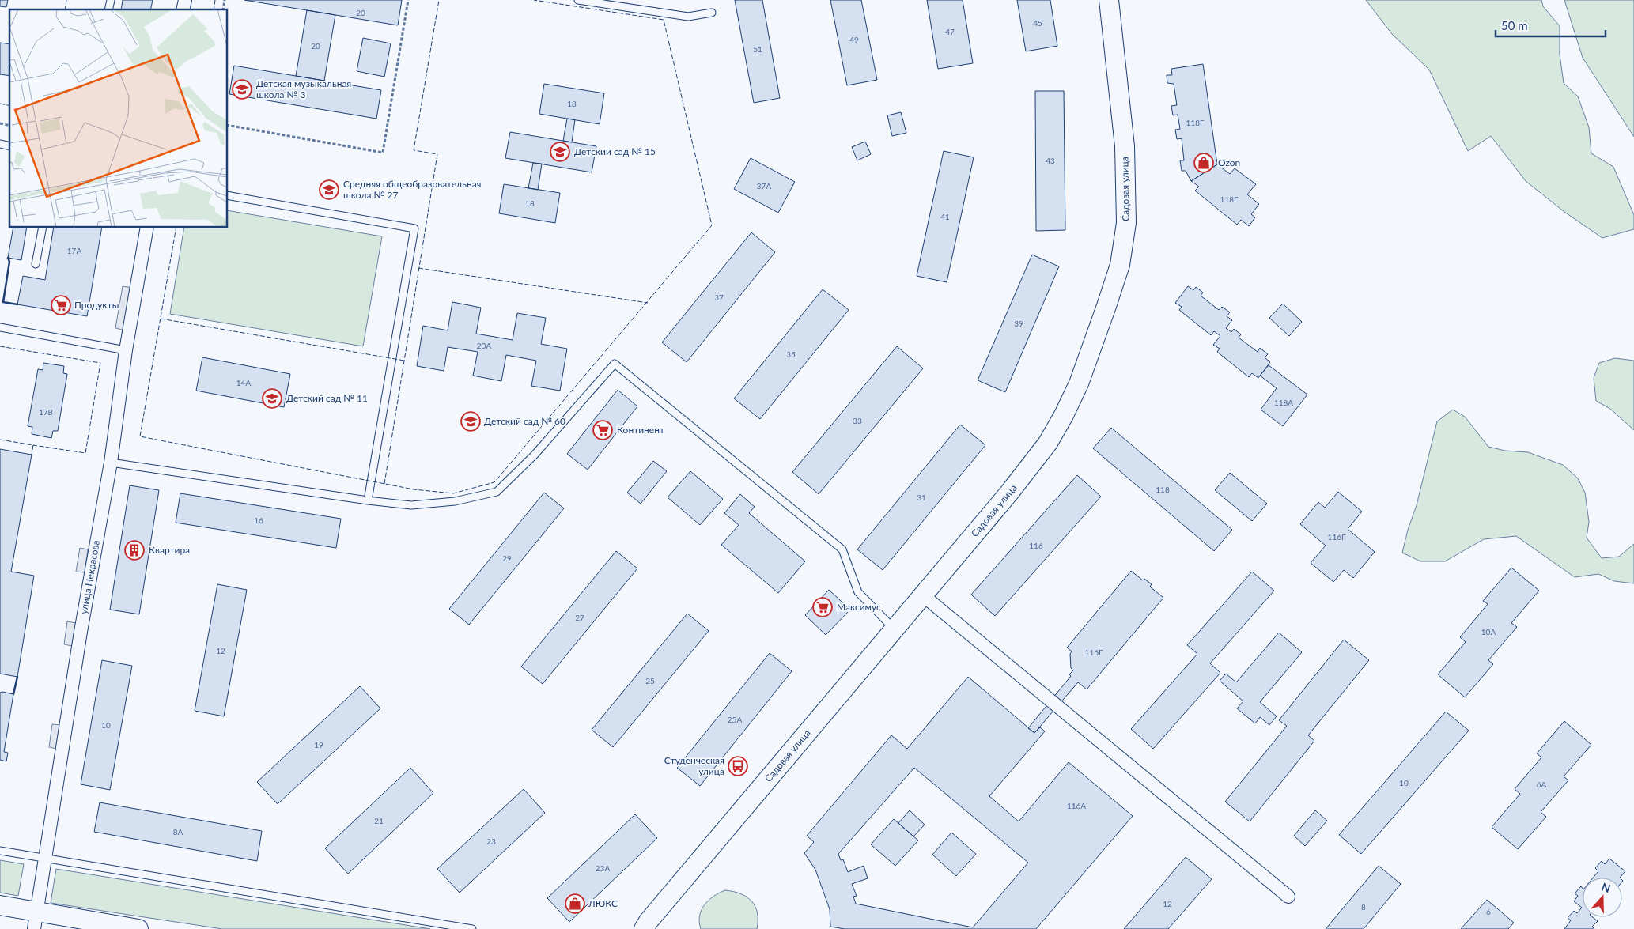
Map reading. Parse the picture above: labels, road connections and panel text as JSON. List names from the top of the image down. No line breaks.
{"streets":{"main road":["Садовая улица"],"street":["улица Некрасова"]},"places":{"school or university":["Детская музыкальная школа № 3","Детский сад № 15","Средняя общеобразовательная школа № 27","Детский сад № 11","Детский сад № 60"],"shop":["Ozon","ЛЮКС"],"supermarket":["Продукты","Континент","Максимус"],"building":["Квартира"],"bus stop":["Студенческая улица"]},"house_numbers":["20","45","47","49","20","51","18","118Г","43","37А","118Г","18","41","17А","37","39","20А","35","14А","118А","17В","33","118","31","16","116Г","116","29","27","10А","12","116Г","25","25А","10","19","10","6А","116А","21","8А","23","23А","12","8","6"],"scale_bar":"50 m","north":"top"}
